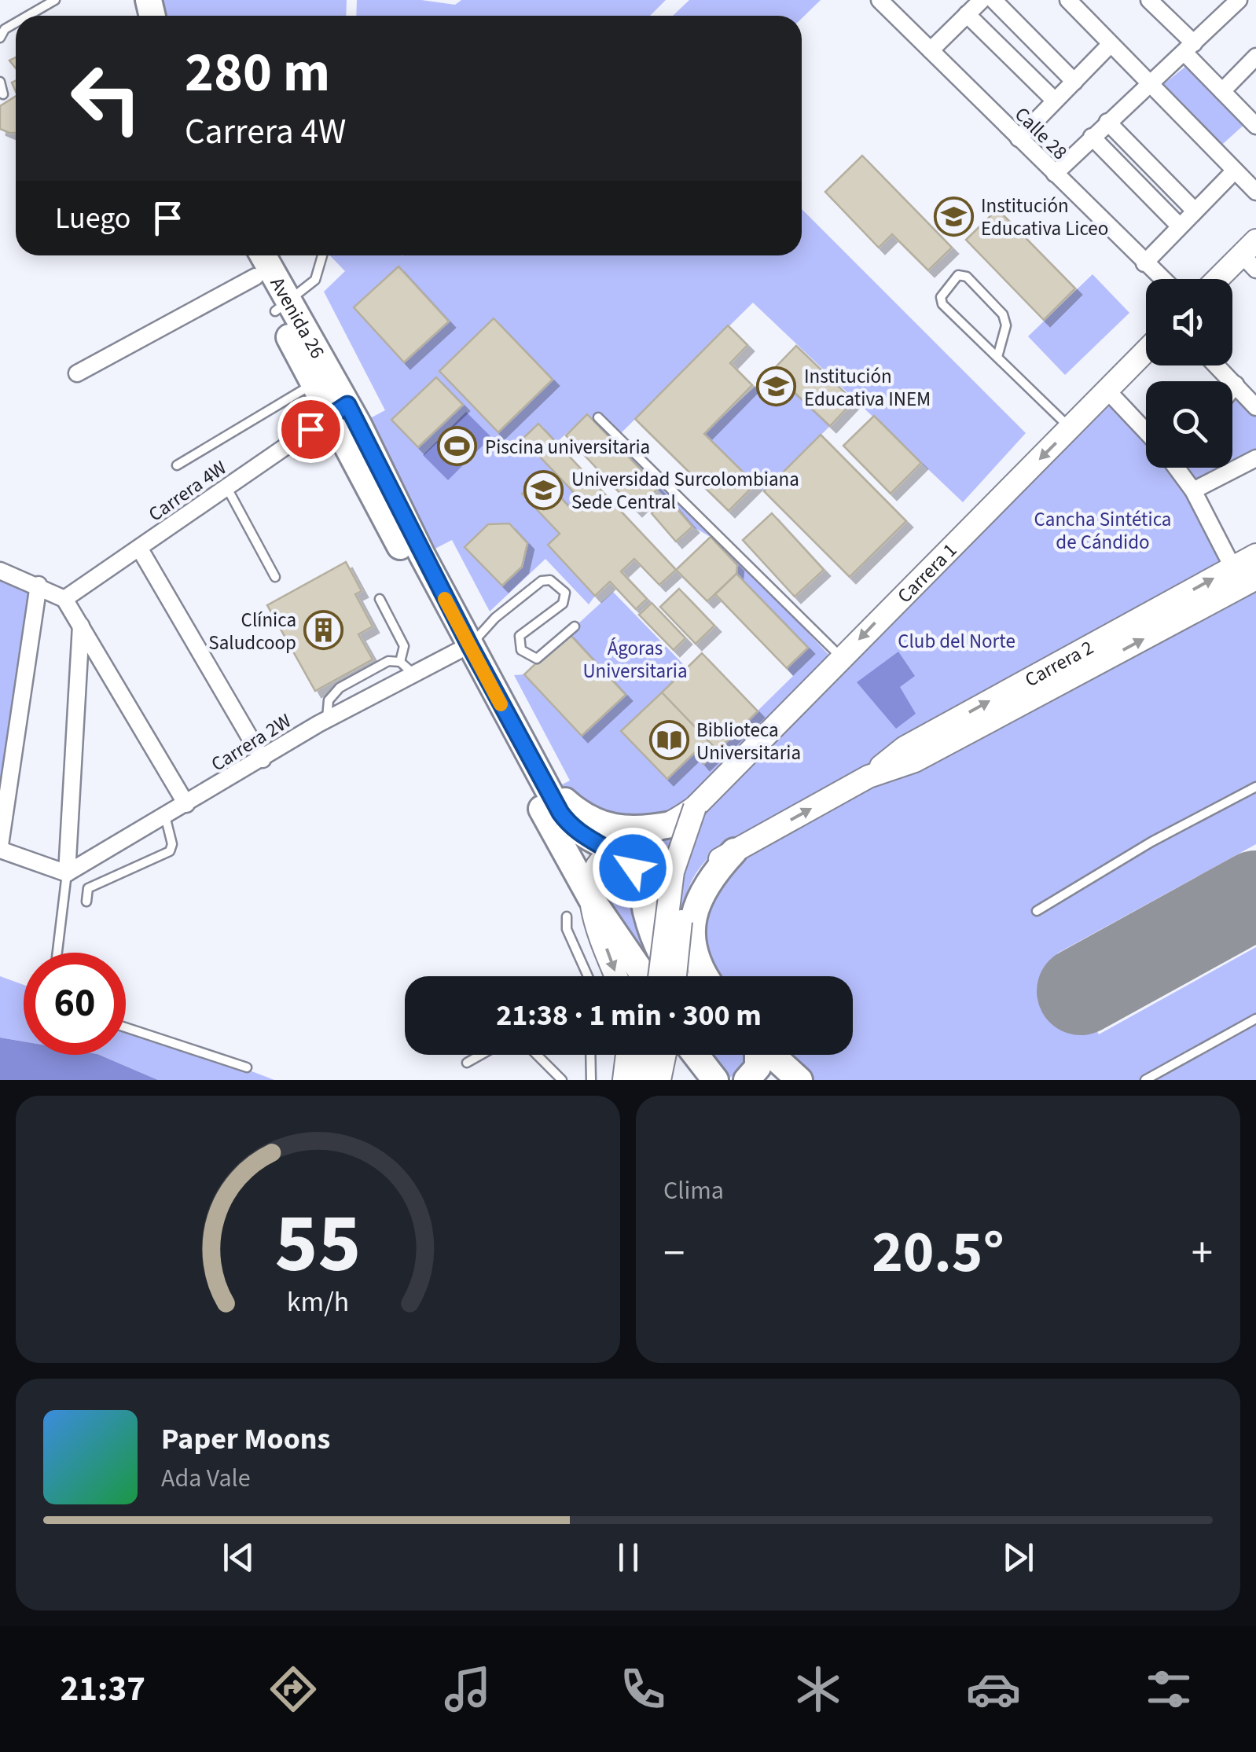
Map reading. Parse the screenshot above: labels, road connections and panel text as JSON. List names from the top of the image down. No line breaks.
{"streets":{"main road":["Avenida 26","Carrera 1","Carrera 2"],"street":["Calle 28","Carrera 4W","Carrera 2W"]},"crossings":[["Avenida 26","Carrera 4W"],["Avenida 26","Carrera 1"],["Avenida 26","Carrera 2W"]],"one_way":["Carrera 1","Carrera 2"],"parks":["Cancha Sintética de Cándido","Club del Norte","Ágoras Universitaria"],"places":{"school or university":["Institución Educativa Liceo","Institución Educativa INEM","Universidad Surcolombiana Sede Central"],"sports":["Piscina universitaria"],"building":["Clínica Saludcoop"],"library":["Biblioteca Universitaria"]},"page":{"turn":["280 m","Carrera 4W"],"then":"Luego","limit":"60","trip":"21:38 · 1 min · 300 m","tile":"Clima","heat":["−","20.5°","+"],"song":["Paper Moons","Ada Vale"],"tabs":"21:37","gauge":["55","km/h"]}}
